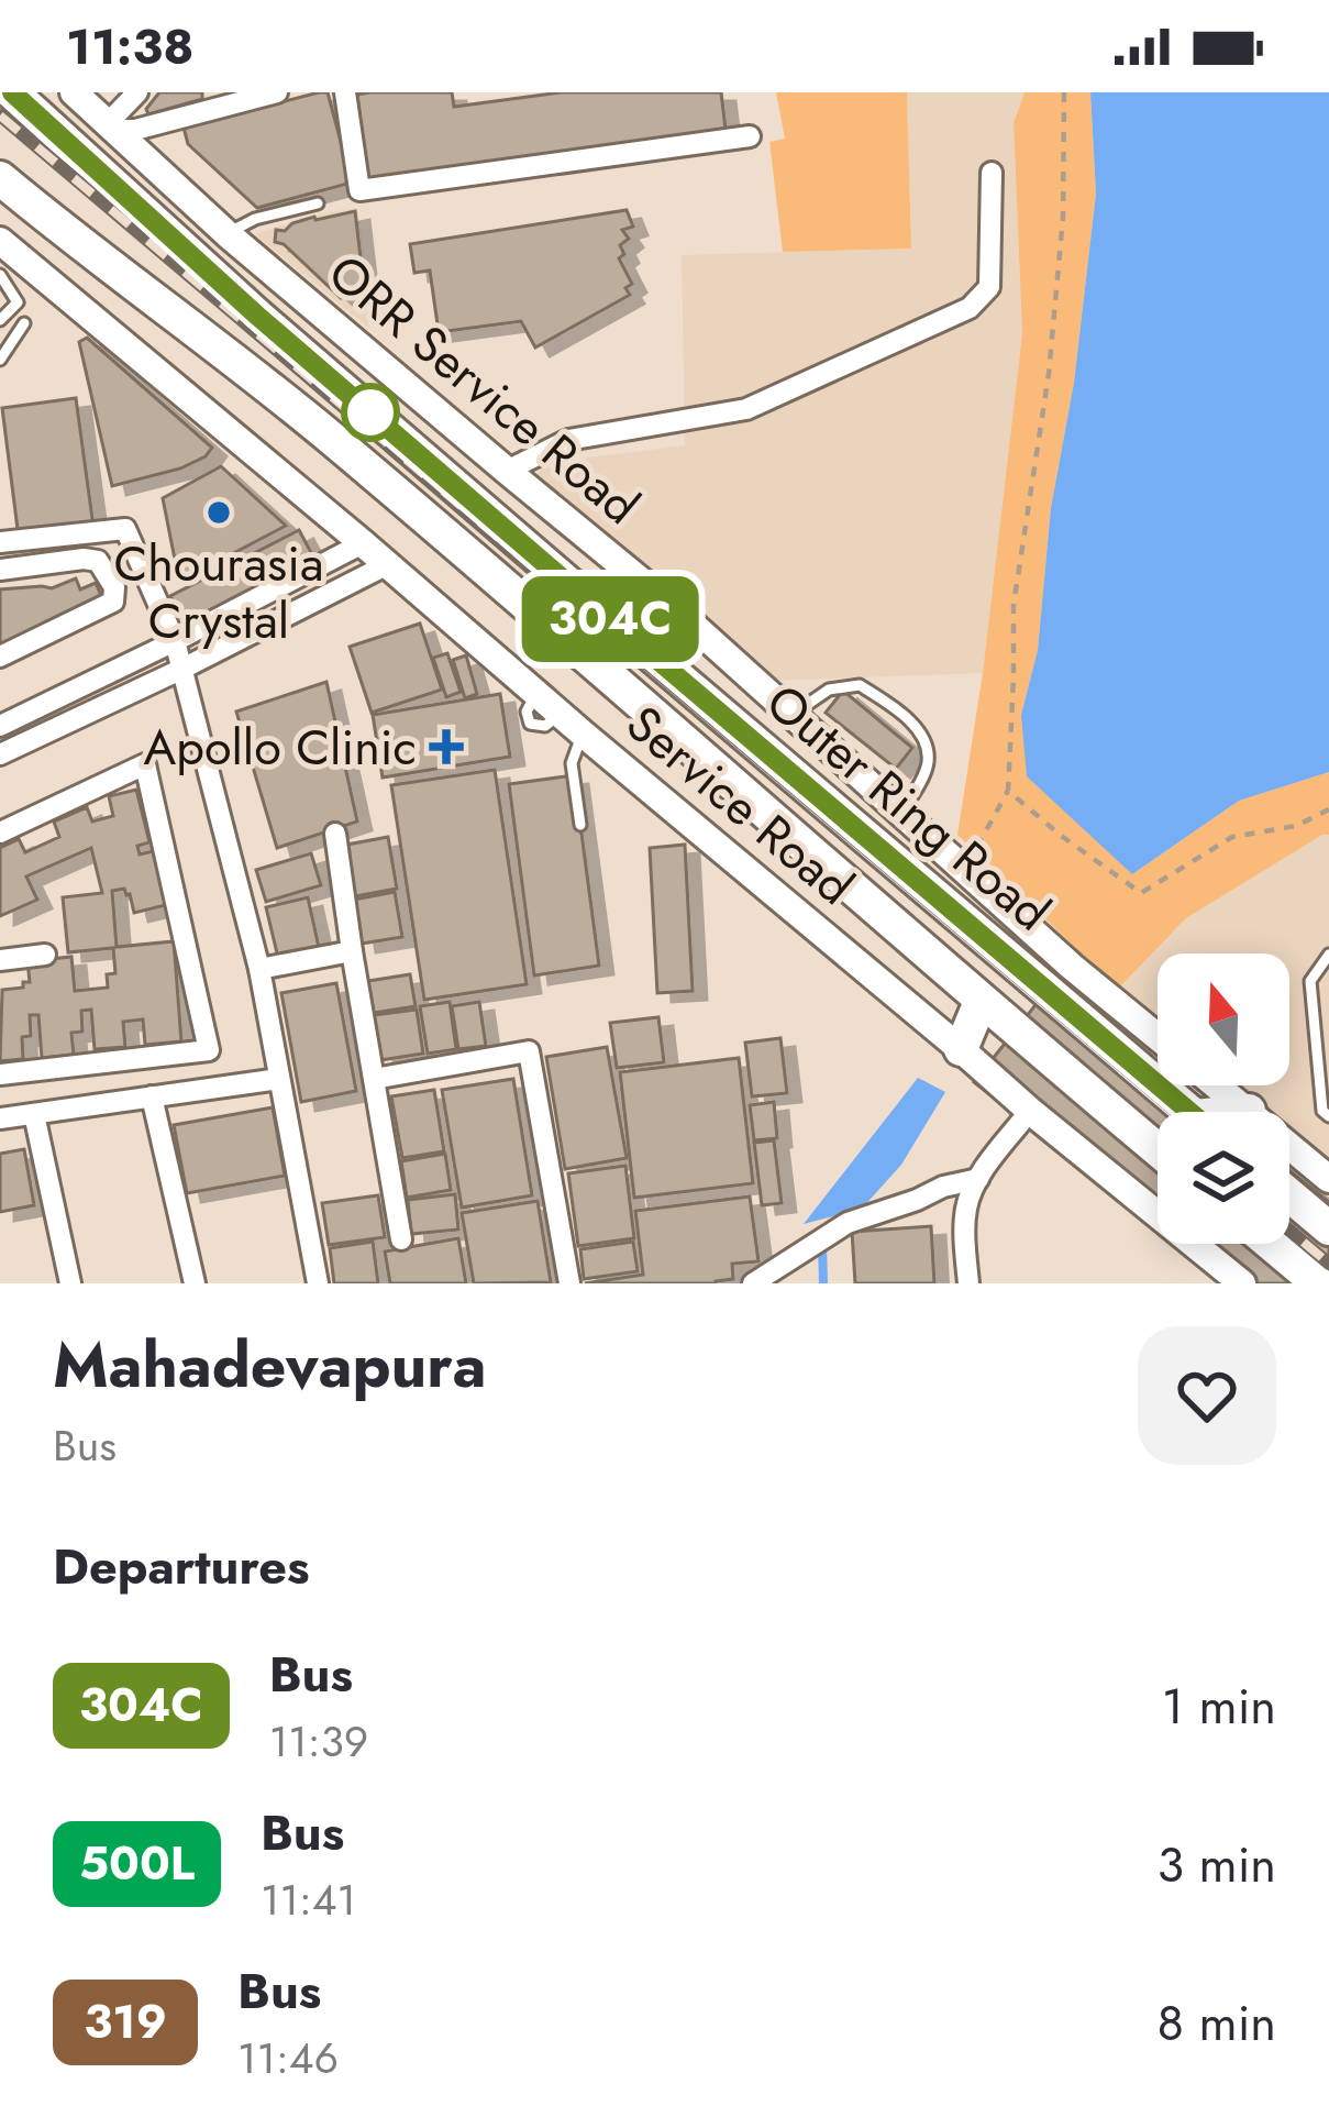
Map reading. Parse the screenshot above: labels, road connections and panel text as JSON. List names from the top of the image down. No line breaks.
{"streets":{"highway":["Outer Ring Road"],"street":["ORR Service Road","Service Road"]},"places":{"other":["Chourasia Crystal"],"health":["Apollo Clinic"]},"lines":["bus line 304C"],"north":"top","page":{"status":"11:38","on_map":"304C","heading":[["Mahadevapura","Bus"],"Departures"],"list":[{"mark":"304C","name":"Bus","note":"11:39","value":"1 min"},{"mark":"500L","name":"Bus","note":"11:41","value":"3 min"},{"mark":"319","name":"Bus","note":"11:46","value":"8 min"}]}}
